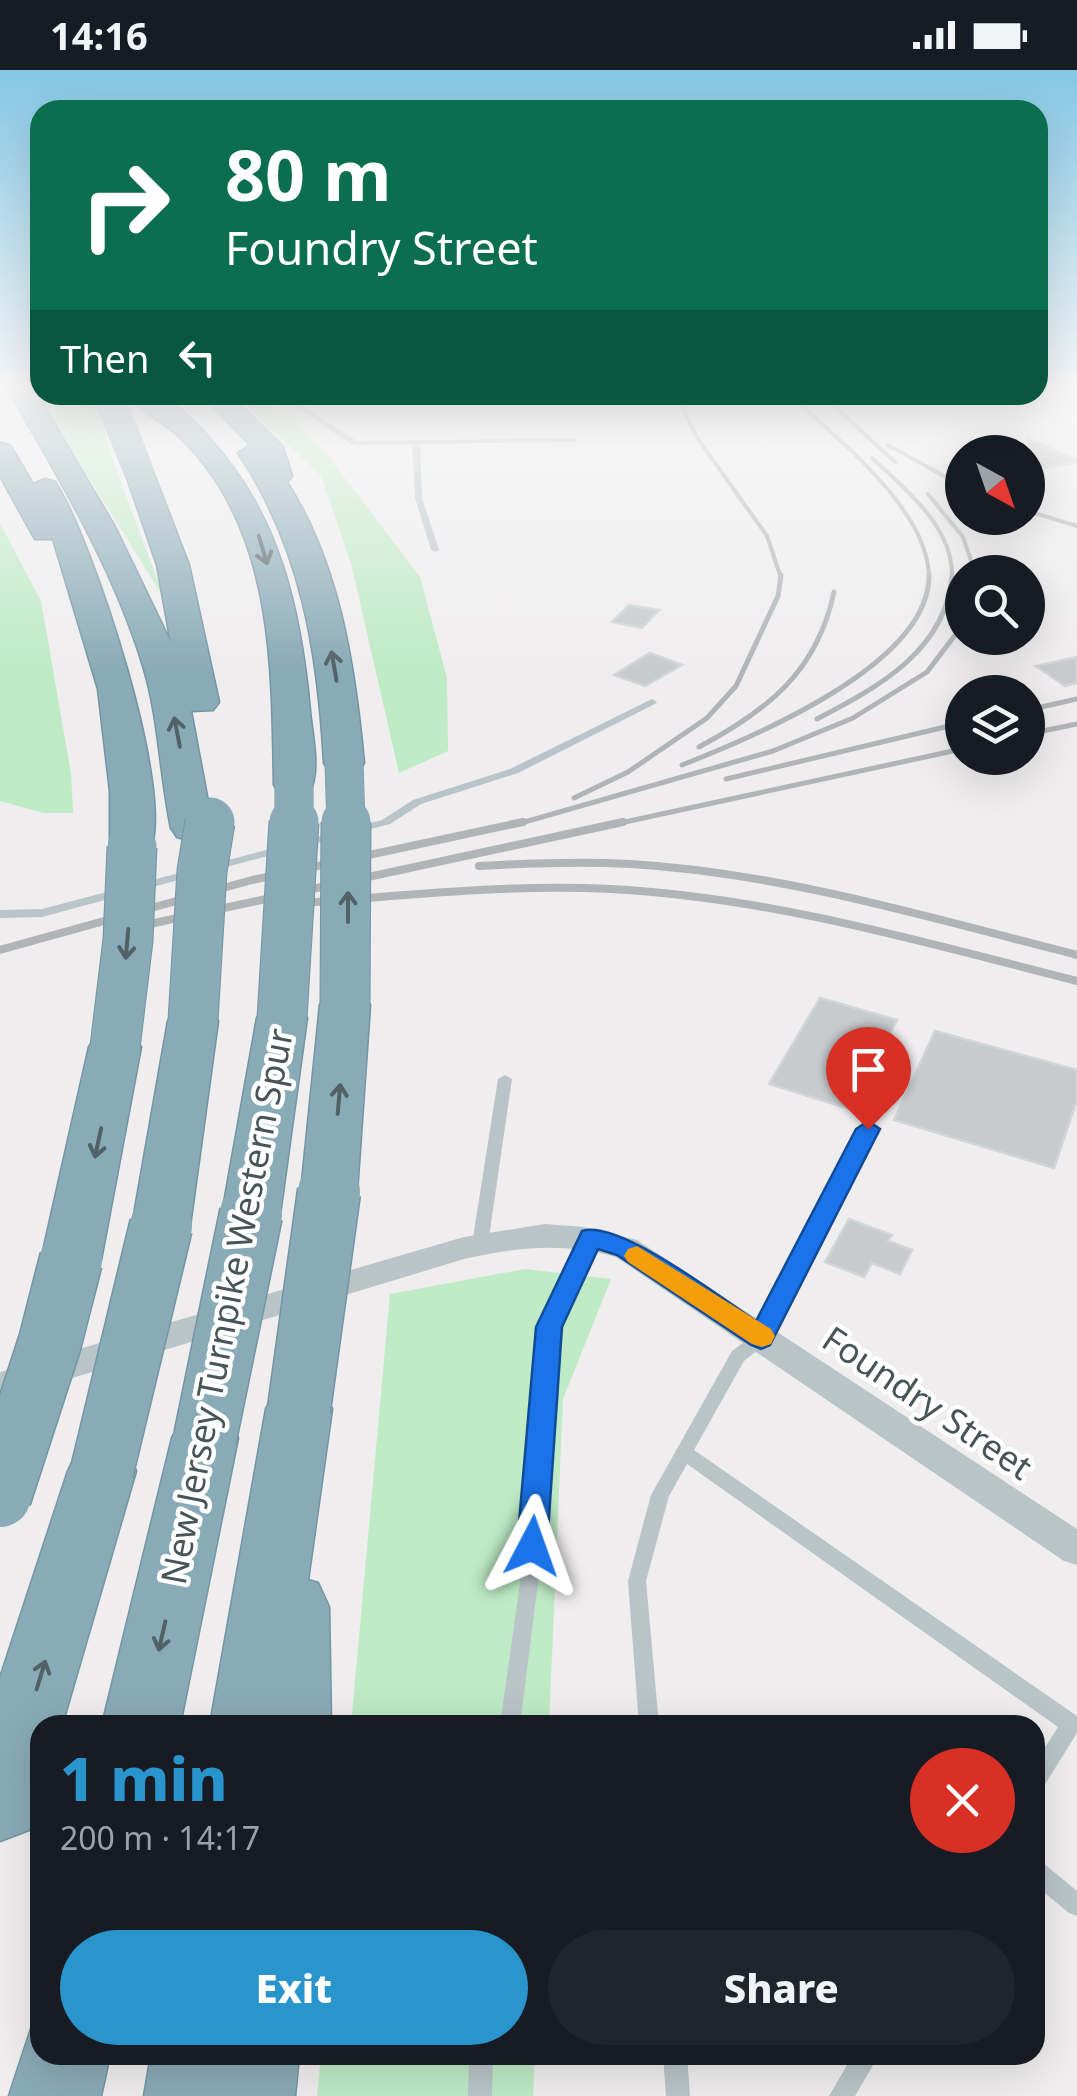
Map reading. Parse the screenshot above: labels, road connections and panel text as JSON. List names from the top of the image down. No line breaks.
{"streets":{"highway":["New Jersey Turnpike Western Spur"],"street":["Foundry Street"]},"north":"bottom right","page":{"status":"14:16","turn":["80 m","Foundry Street"],"then":"Then","heading":["1 min","200 m · 14:17"],"buttons":["Exit","Share"]}}
